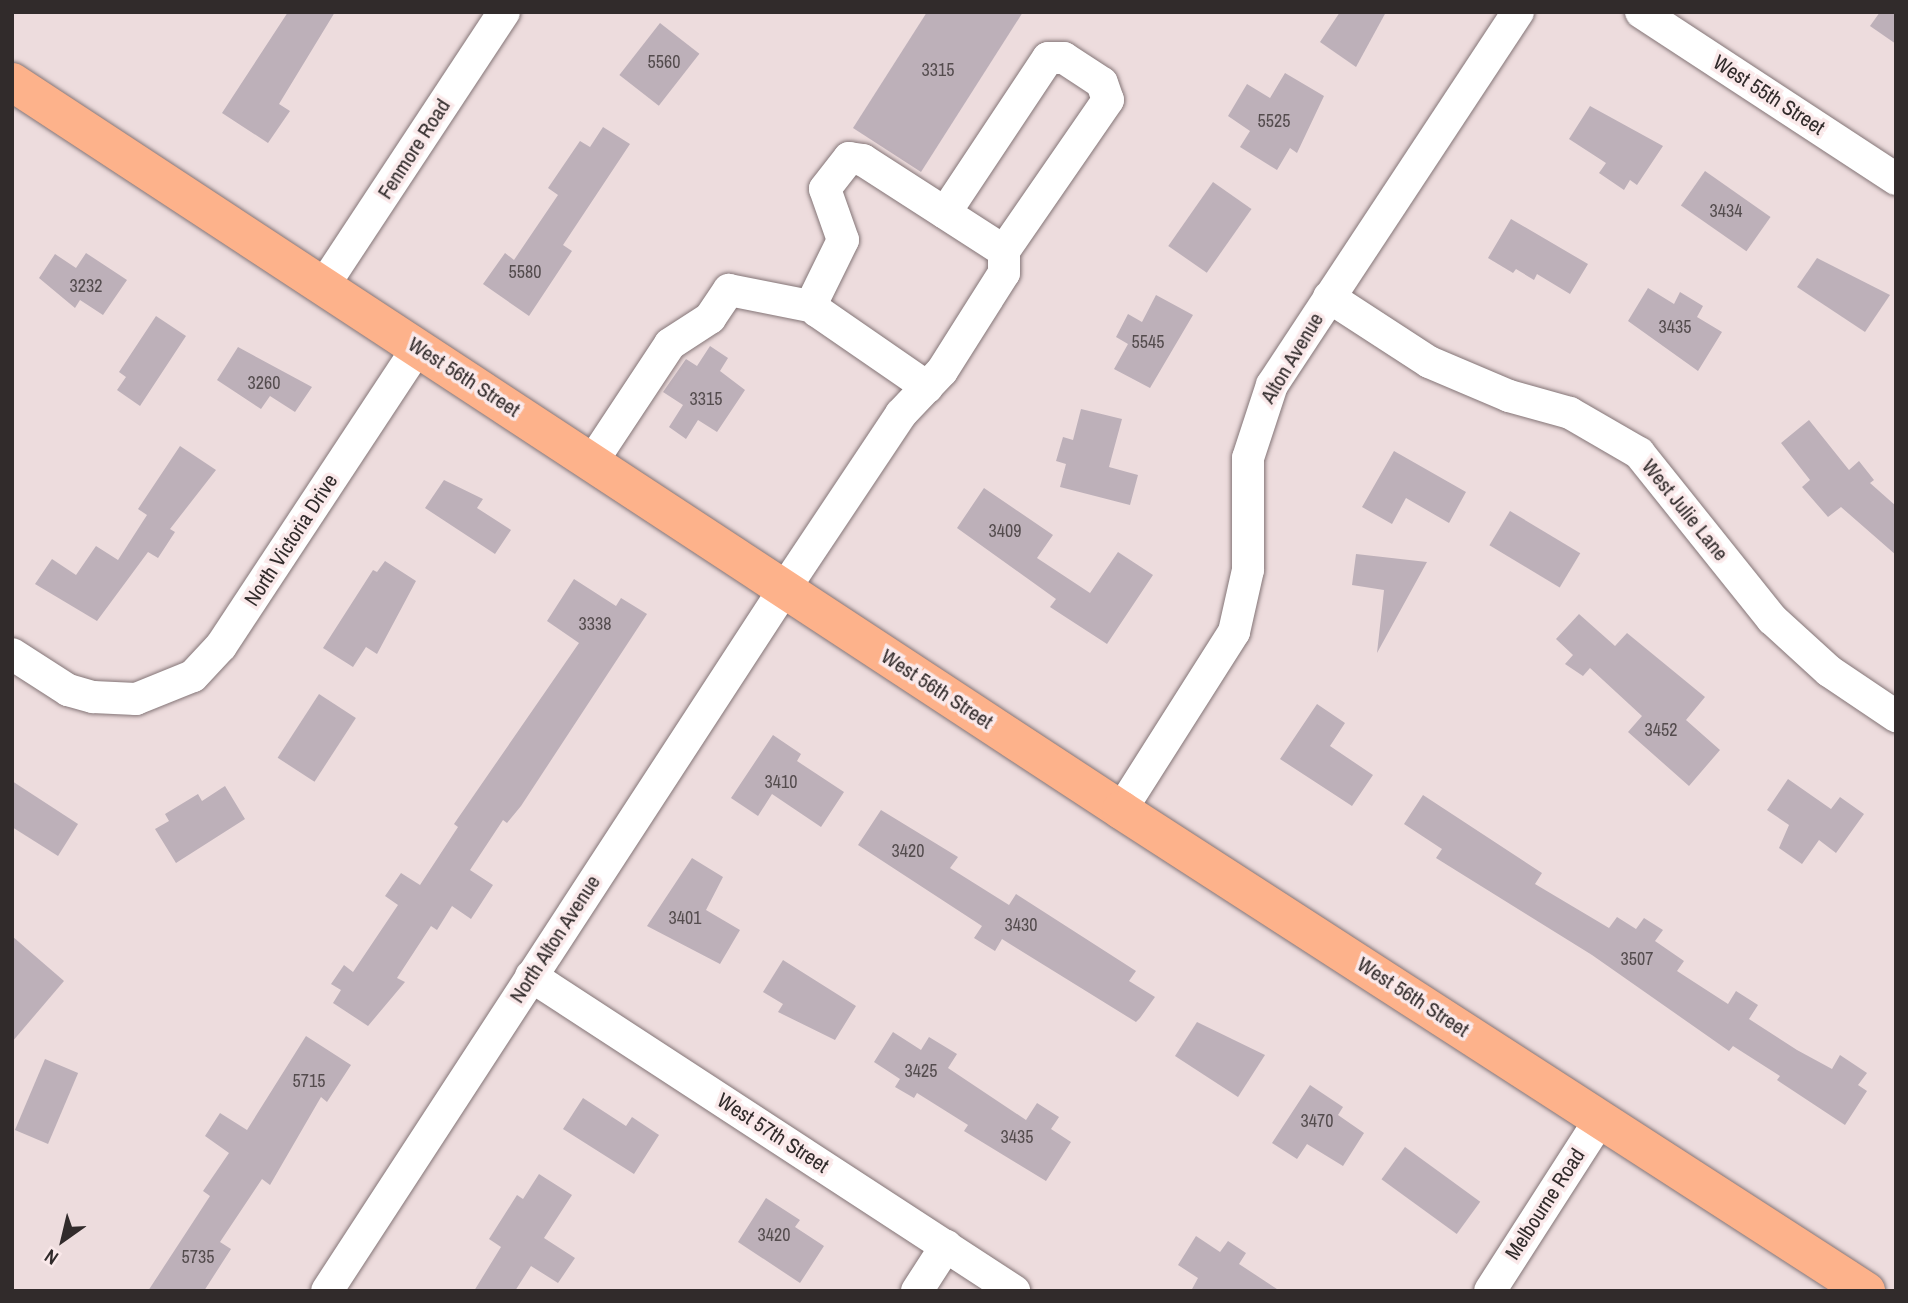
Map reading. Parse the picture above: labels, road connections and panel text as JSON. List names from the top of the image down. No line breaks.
{"streets":{"main road":["West 56th Street"],"street":["West 55th Street","Fenmore Road","Alton Avenue","West Julie Lane","North Victoria Drive","North Alton Avenue","West 57th Street","Melbourne Road"]},"crossings":[["Fenmore Road","West 56th Street"],["Alton Avenue","West 56th Street"],["Alton Avenue","West Julie Lane"],["West 56th Street","North Victoria Drive"],["West 56th Street","North Alton Avenue"],["West 56th Street","Melbourne Road"],["North Alton Avenue","West 57th Street"]],"house_numbers":["5560","3315","5525","3434","5580","3232","3435","5545","3260","3315","3409","3338","3452","3410","3420","3401","3430","3507","3425","5715","3470","3435","3420","5735"],"north":"bottom left"}
